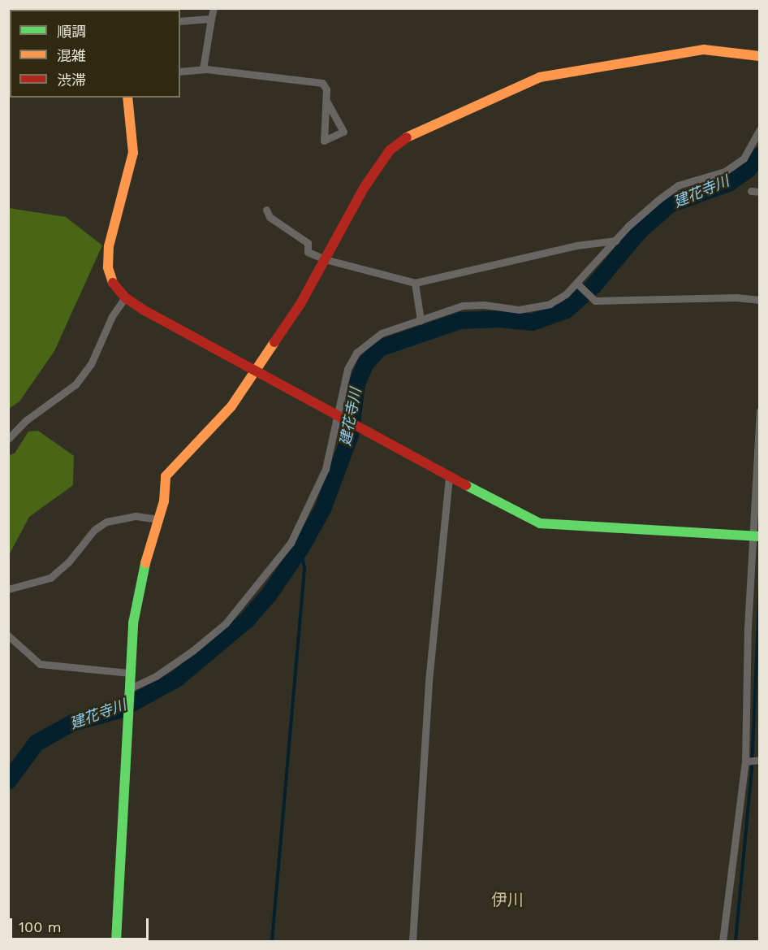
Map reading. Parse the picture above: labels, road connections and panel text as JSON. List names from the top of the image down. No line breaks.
{"districts":["伊川"],"water":["建花寺川"],"legend":["順調","混雑","渋滞"],"scale_bar":"100 m"}
